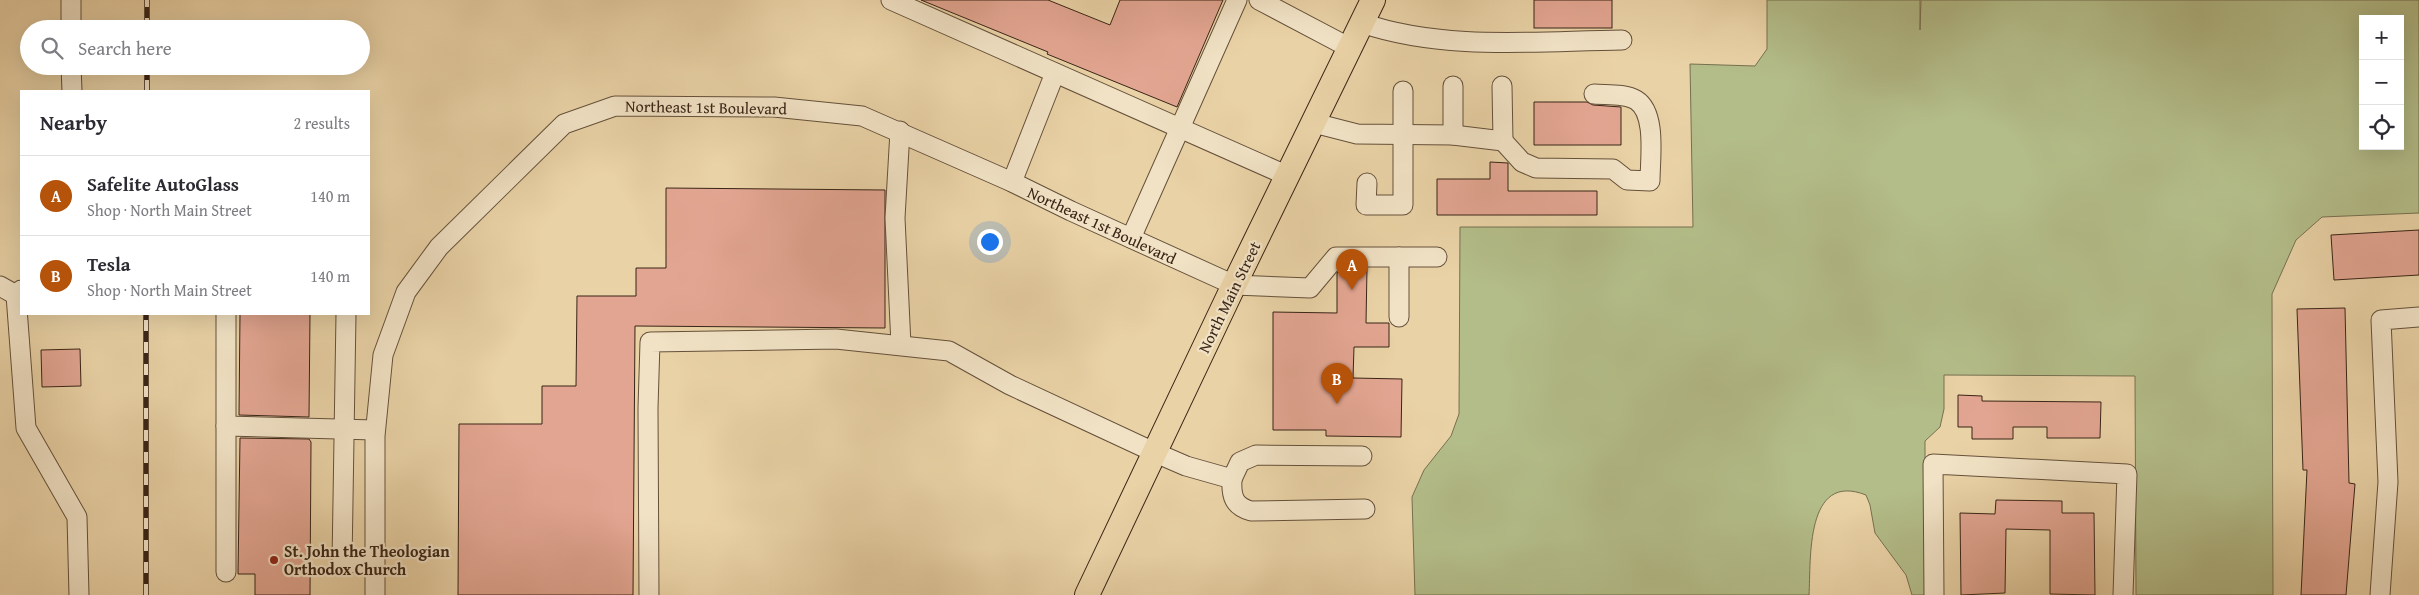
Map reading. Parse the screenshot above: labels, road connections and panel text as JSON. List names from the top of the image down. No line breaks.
{"streets":{"main road":["North Main Street"],"street":["Northeast 1st Boulevard"]},"crossings":[["Northeast 1st Boulevard","North Main Street"]],"places":["St. John the Theologian Orthodox Church"],"page":{"map_buttons":["+","−"],"search":"Search here","heading":["Nearby","2 results"],"list":[{"mark":"A","name":"Safelite AutoGlass","note":"Shop · North Main Street","value":"140 m"},{"mark":"B","name":"Tesla","note":"Shop · North Main Street","value":"140 m"}],"pins":["A","B"]}}
